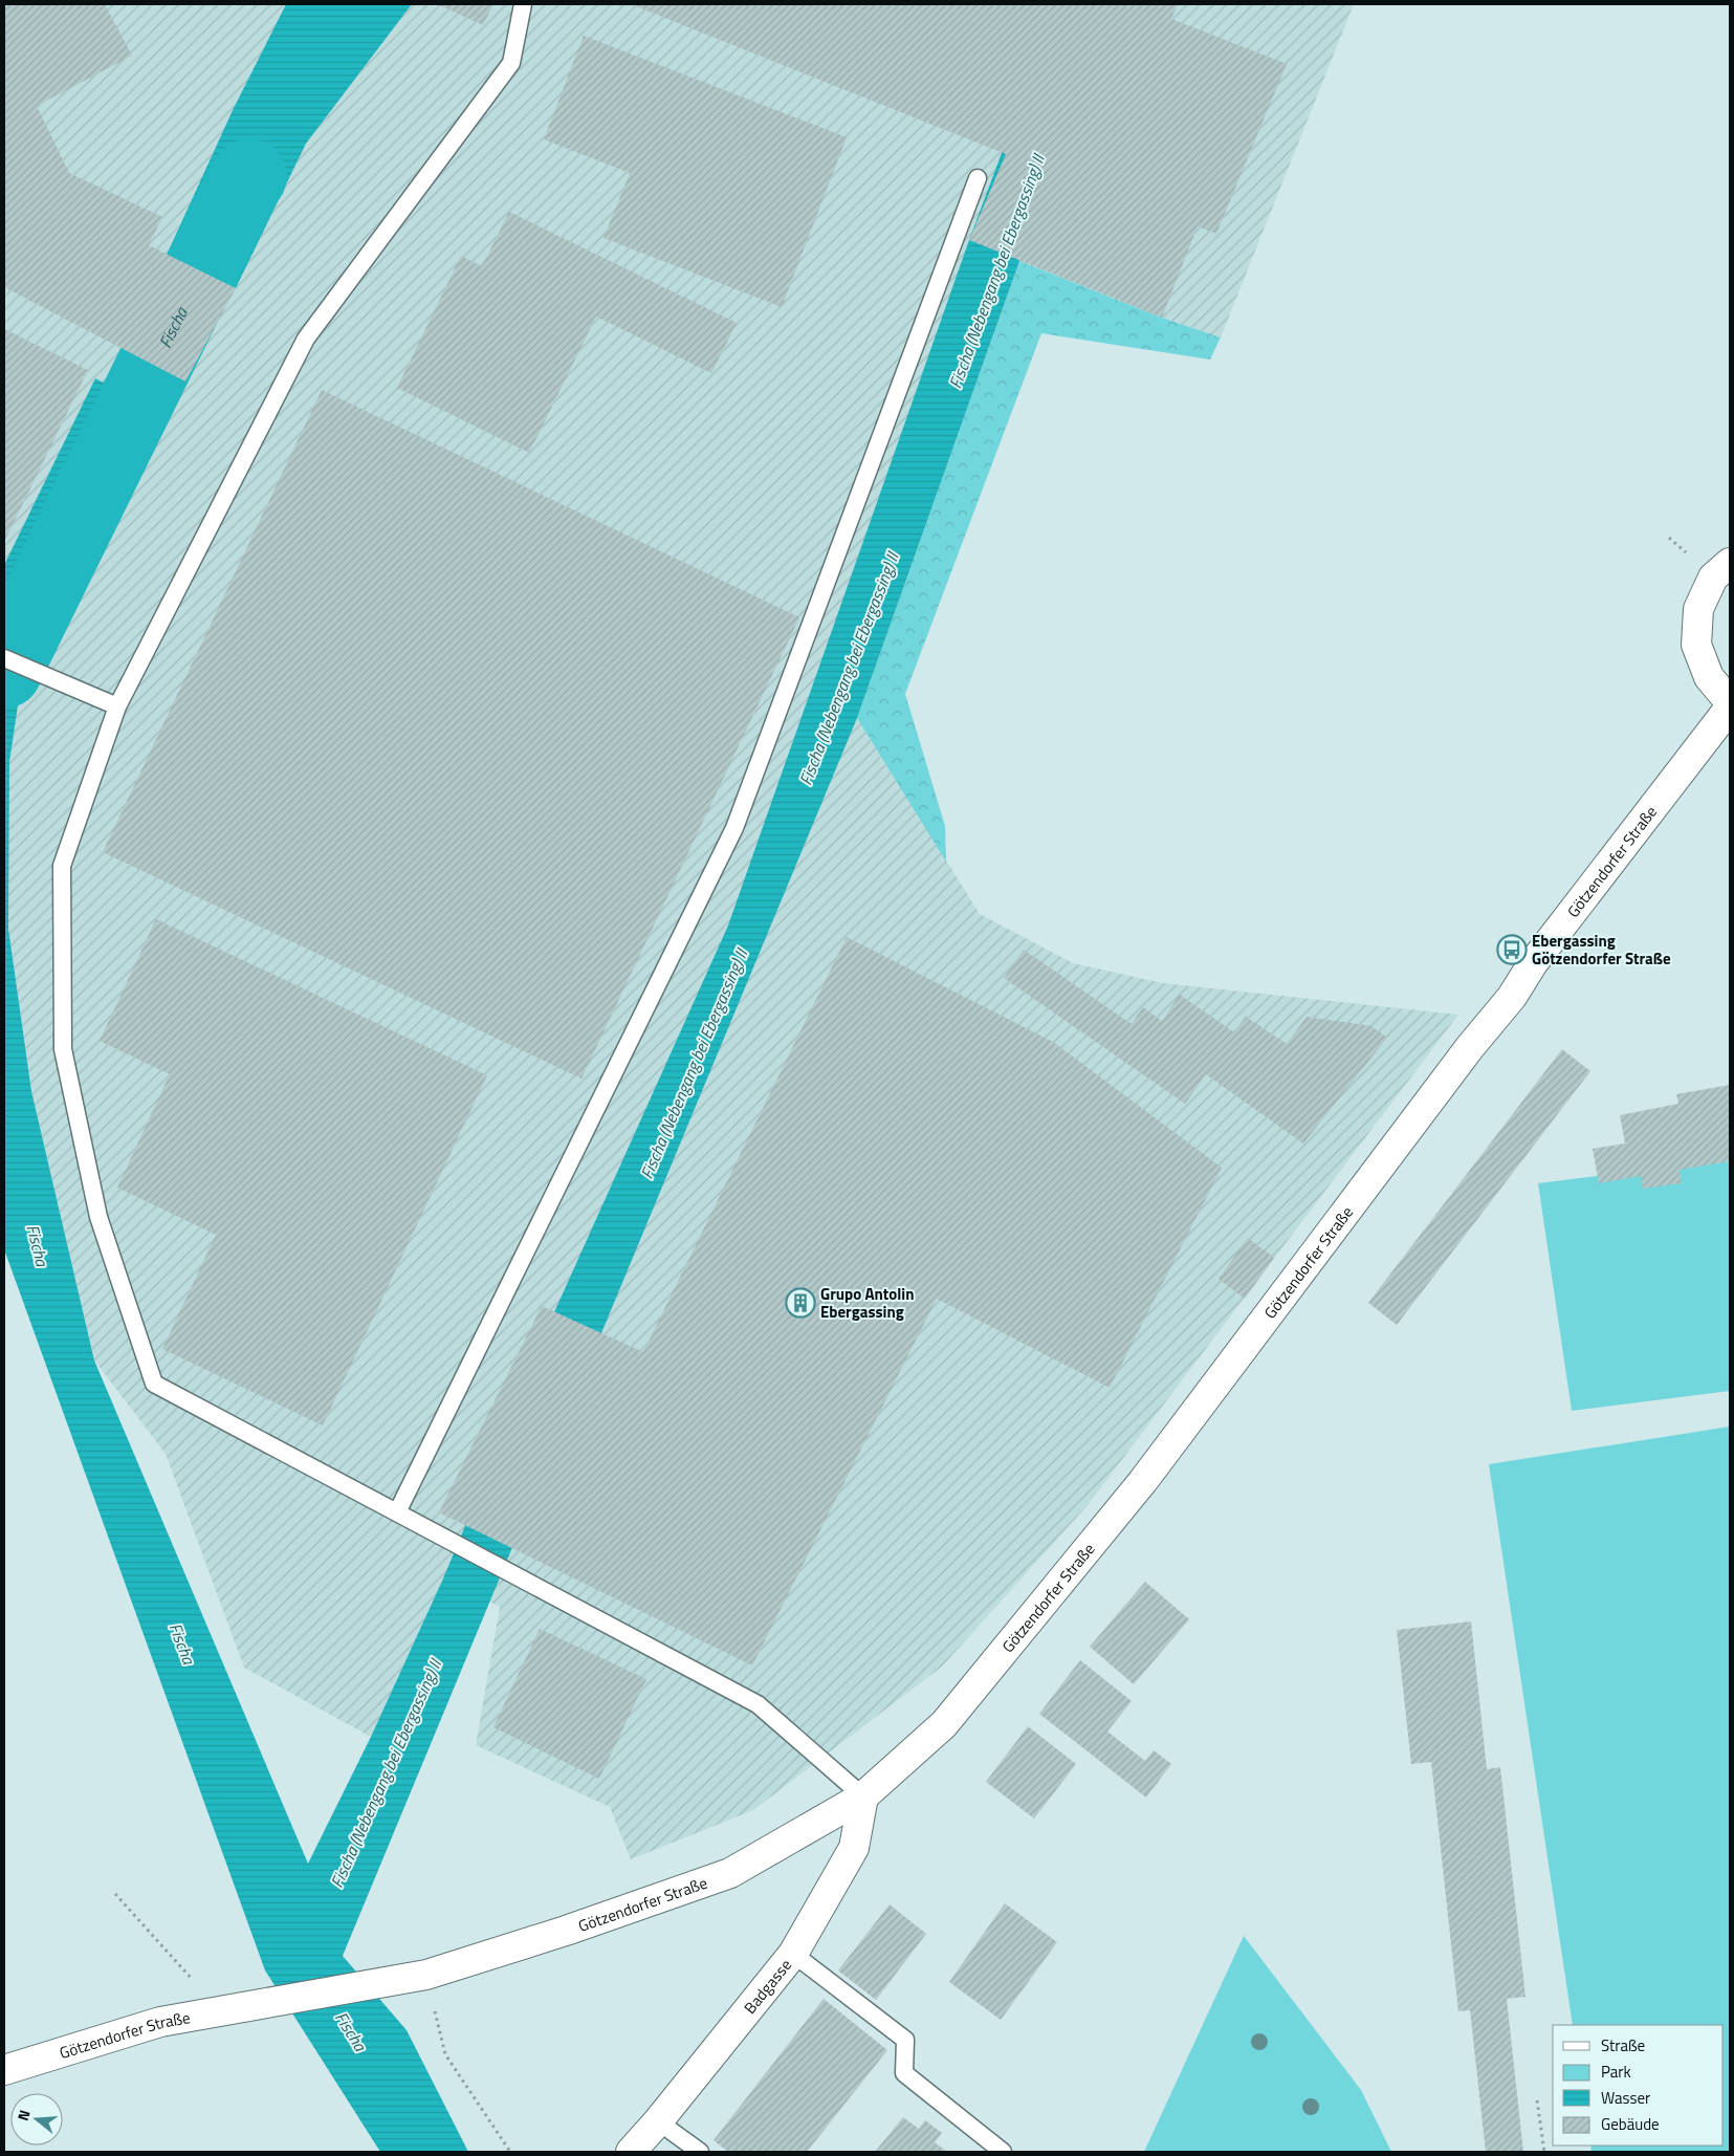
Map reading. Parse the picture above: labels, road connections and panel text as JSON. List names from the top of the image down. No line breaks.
{"streets":{"main road":["Götzendorfer Straße","Badgasse"]},"crossings":[["Götzendorfer Straße","Badgasse"]],"water":["Fischa (Nebengang bei Ebergassing) II","Fischa"],"places":{"bus stop":["Ebergassing Götzendorfer Straße"],"building":["Grupo Antolin Ebergassing"]},"legend":["Straße","Park","Wasser","Gebäude"],"north":"left"}
